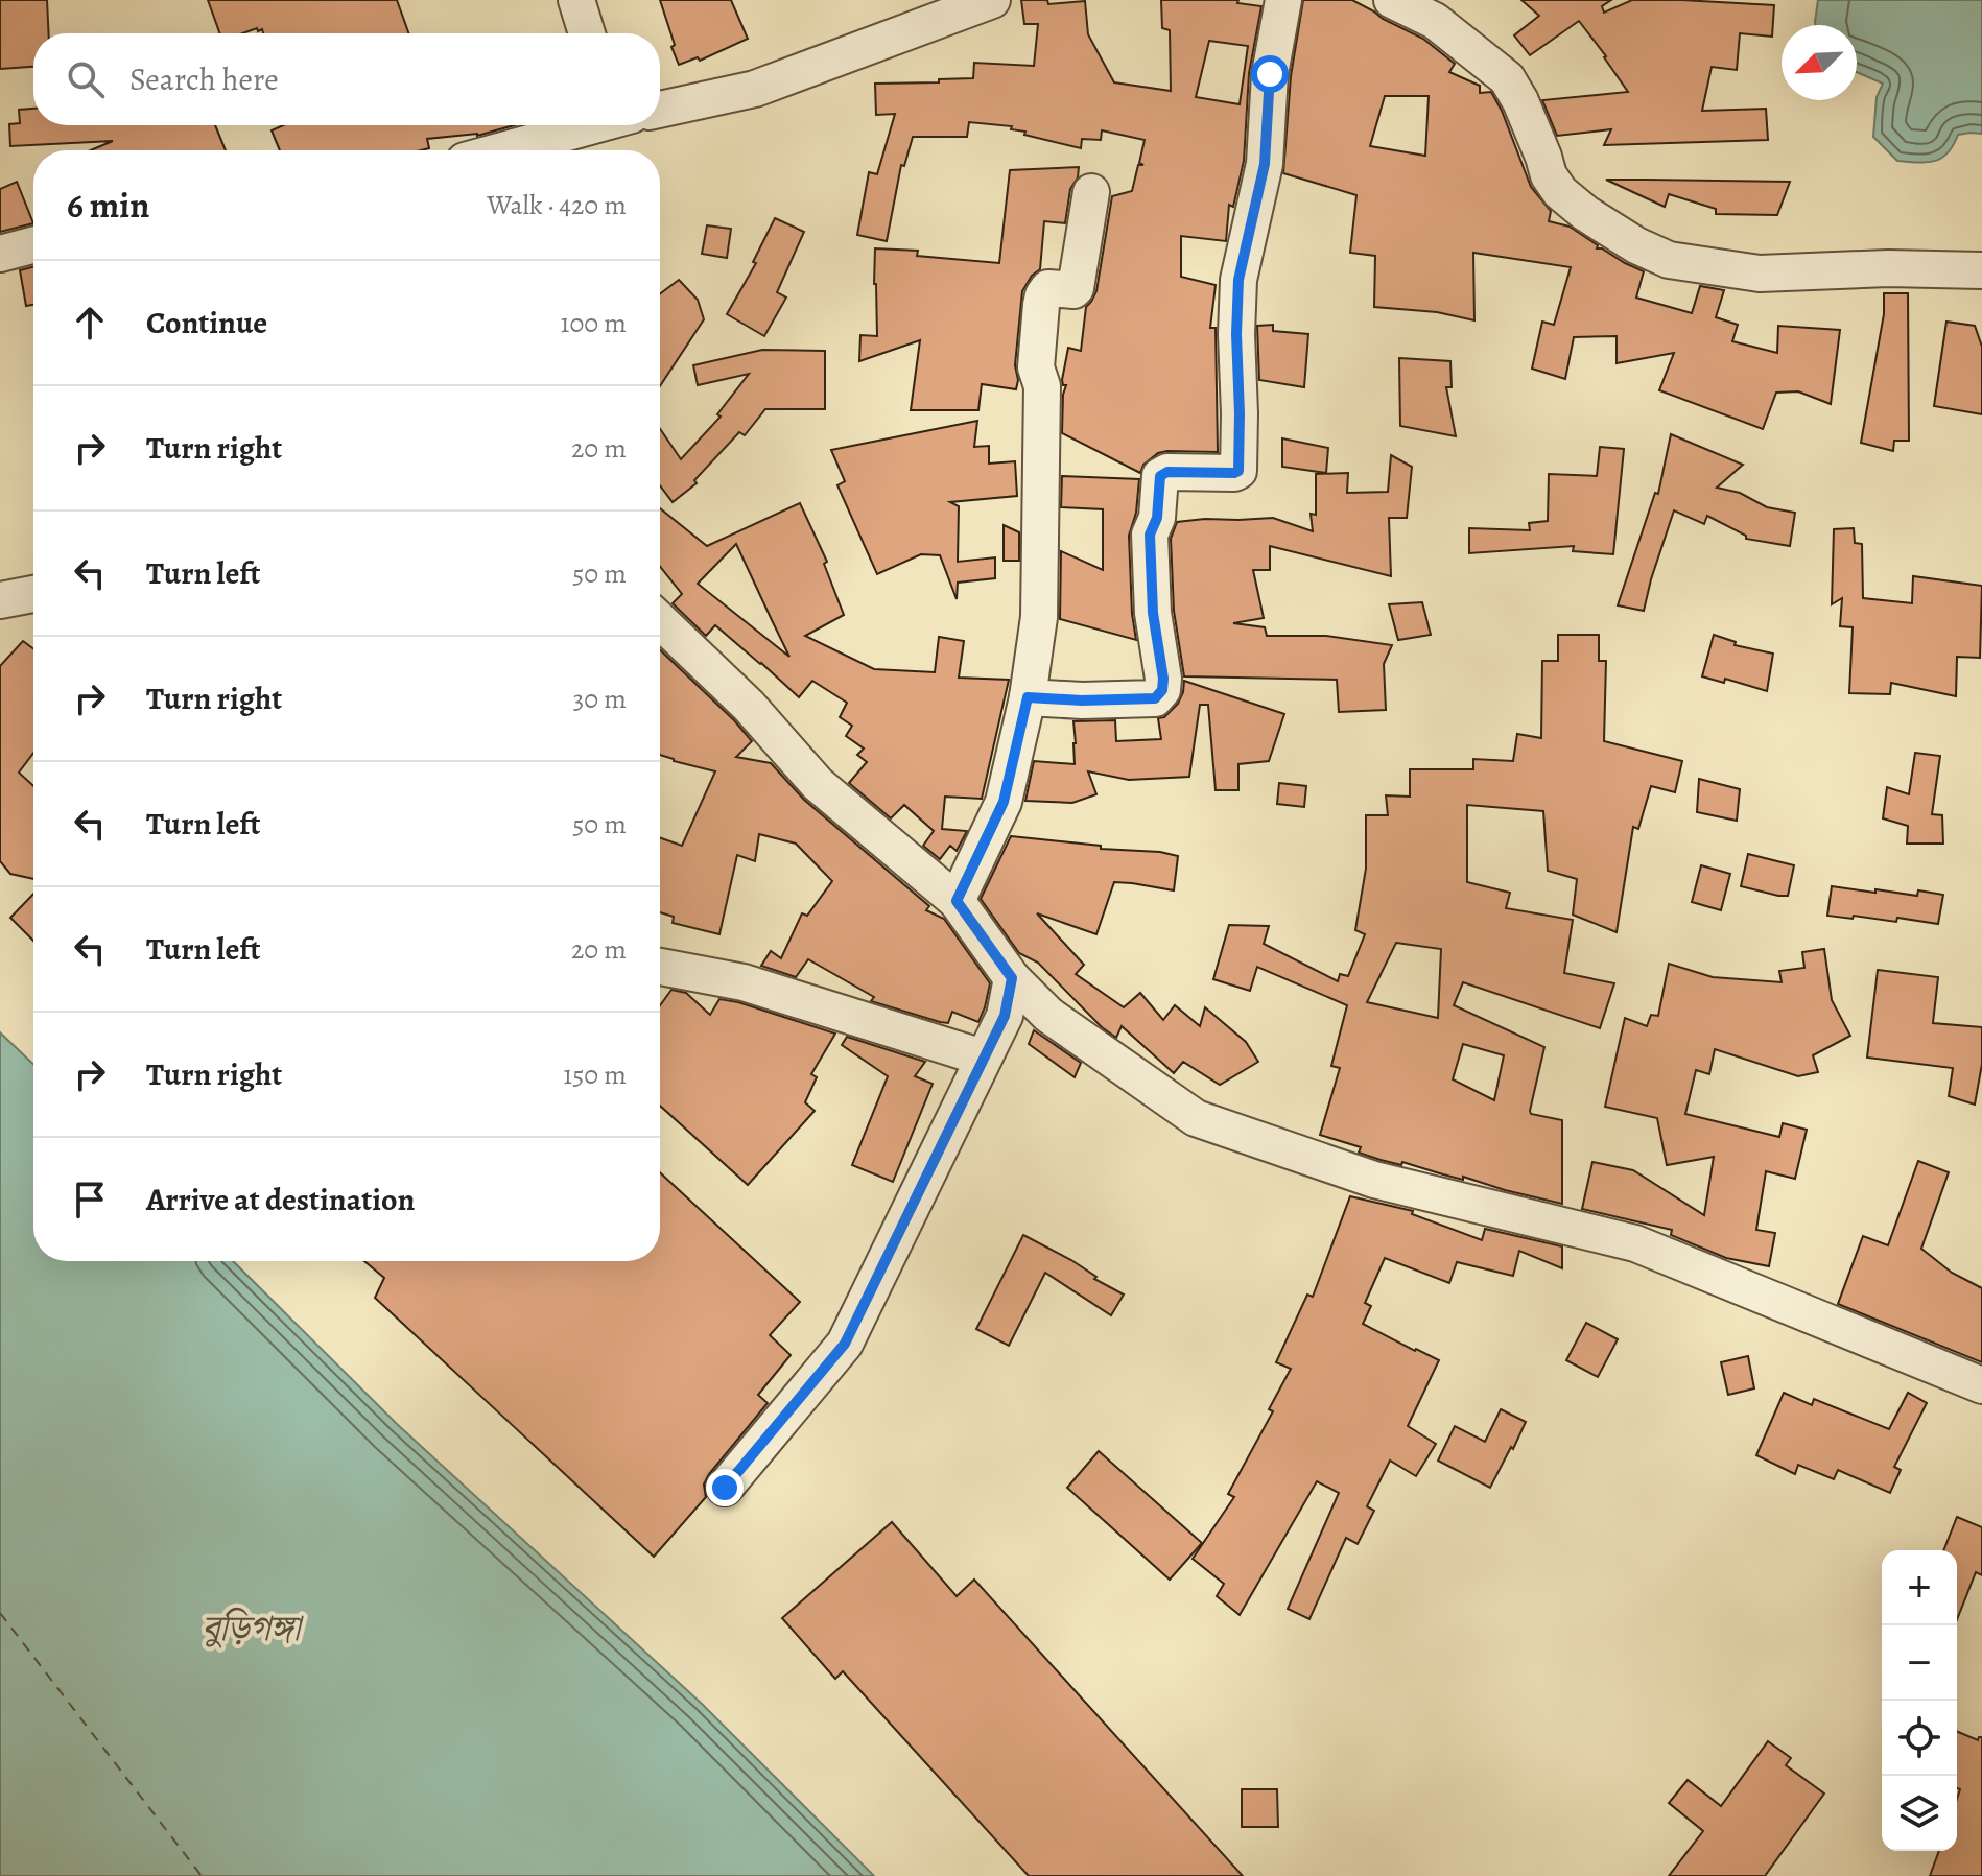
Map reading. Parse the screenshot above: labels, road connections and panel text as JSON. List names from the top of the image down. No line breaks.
{"water":["বুড়িগঙ্গা"],"north":"bottom left","page":{"search":"Search here","heading":["6 min","Walk · 420 m"],"list":[["Continue","100 m"],["Turn right","20 m"],["Turn left","50 m"],["Turn right","30 m"],["Turn left","50 m"],["Turn left","20 m"],["Turn right","150 m"],"Arrive at destination"],"map_buttons":["+","−"]}}
